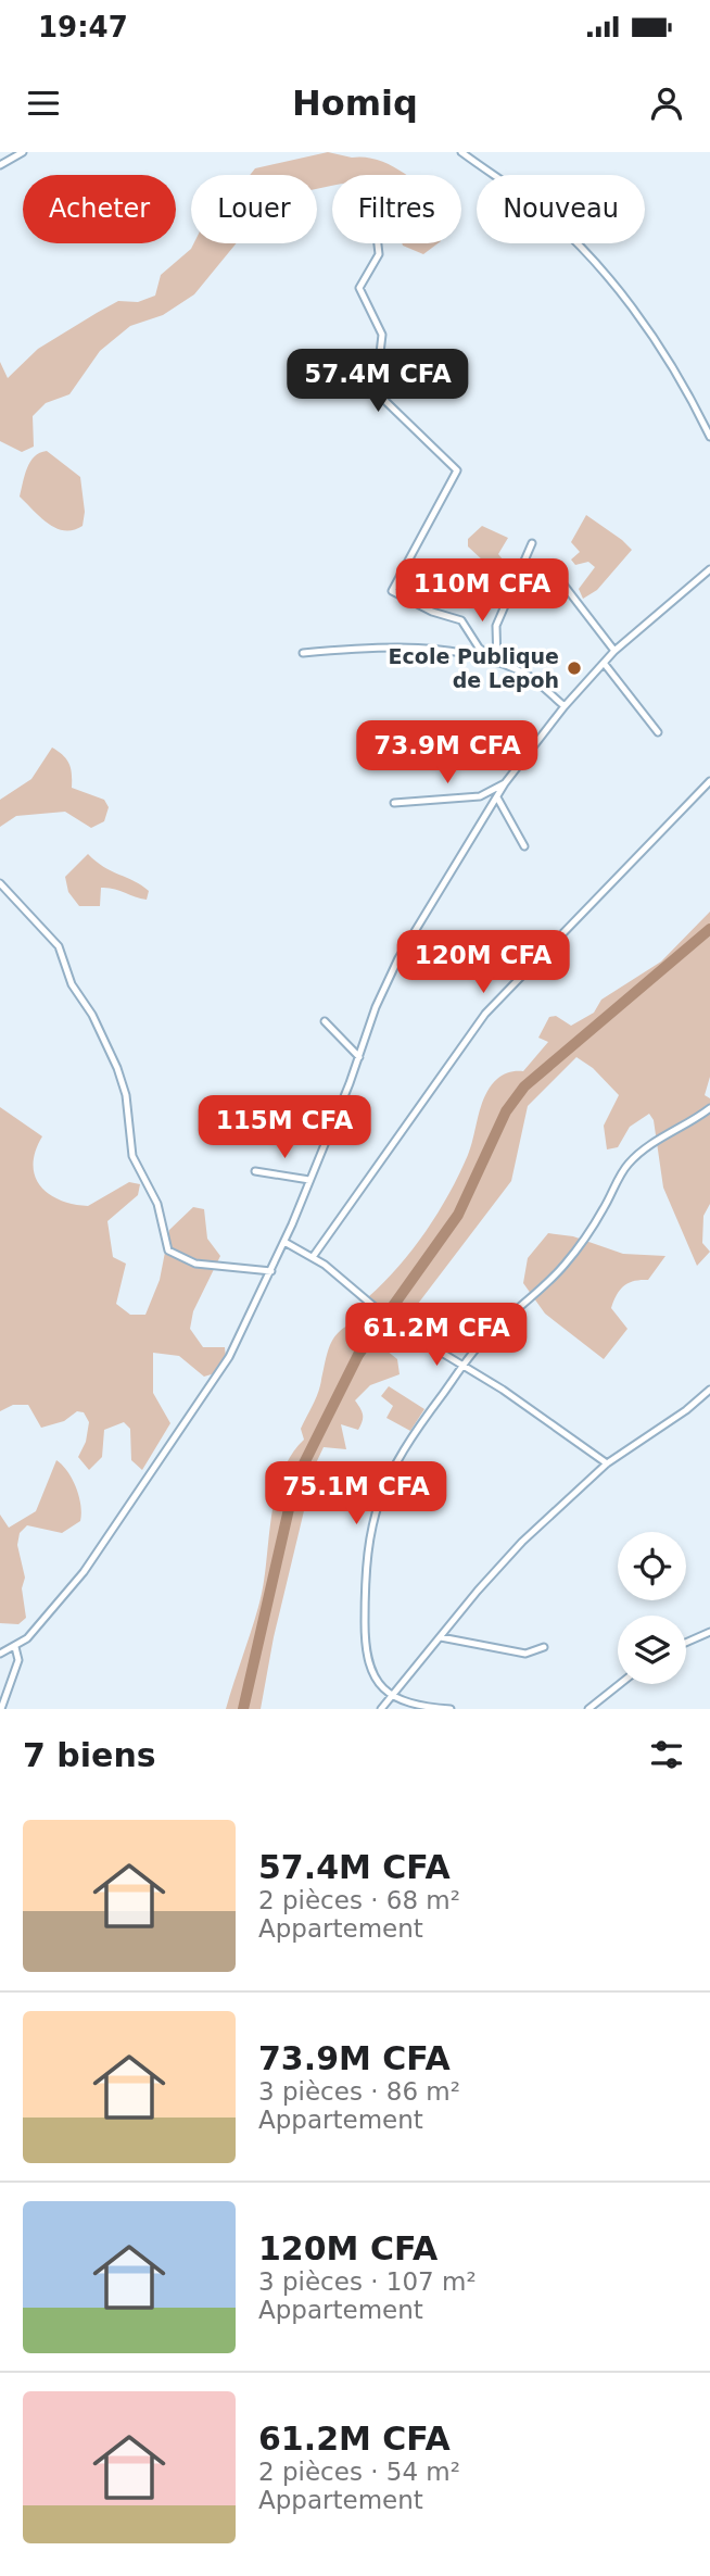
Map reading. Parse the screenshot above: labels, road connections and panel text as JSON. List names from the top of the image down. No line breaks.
{"places":["Ecole Publique de Lepoh"],"page":{"status":"19:47","header":"Homiq","chip":["Acheter","Louer","Filtres","Nouveau"],"price":["57.4M CFA","110M CFA","73.9M CFA","120M CFA","115M CFA","61.2M CFA","75.1M CFA"],"heading":"7 biens","list":[{"name":"57.4M CFA","note":"2 pièces · 68 m² · Appartement"},{"name":"73.9M CFA","note":"3 pièces · 86 m² · Appartement"},{"name":"120M CFA","note":"3 pièces · 107 m² · Appartement"},{"name":"61.2M CFA","note":"2 pièces · 54 m² · Appartement"}]}}
